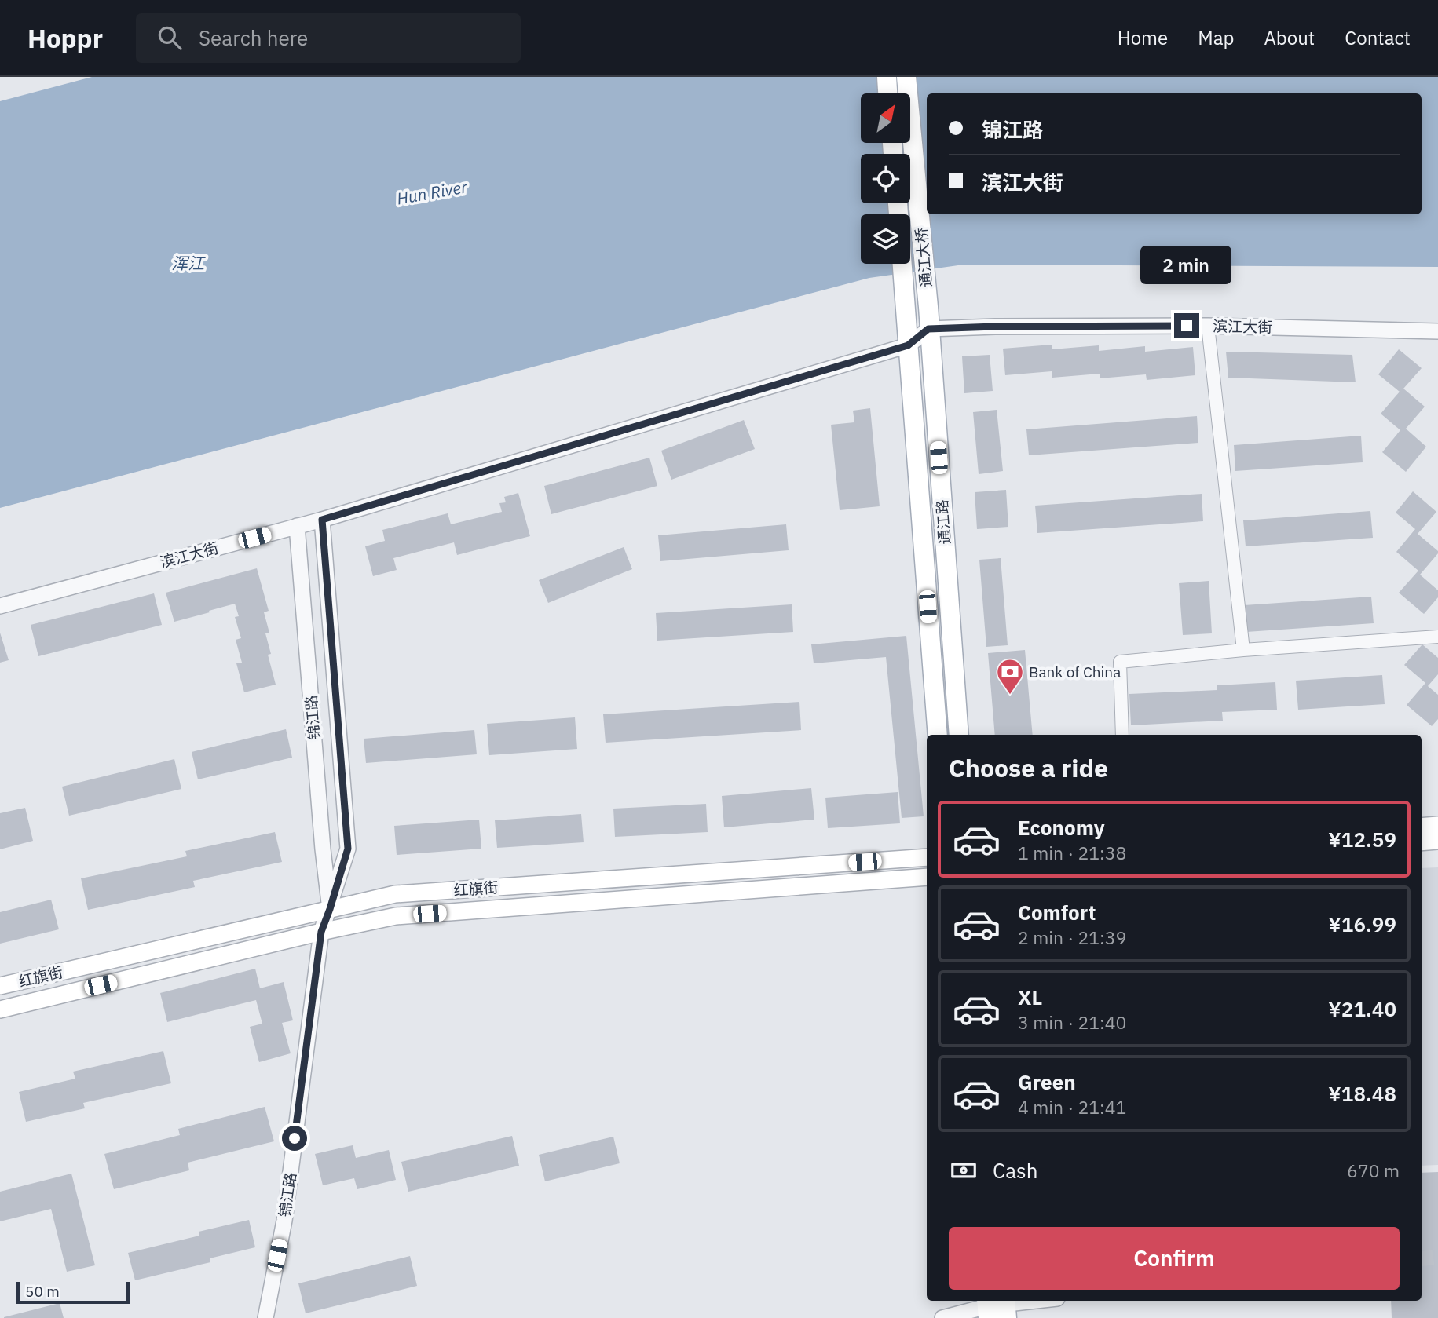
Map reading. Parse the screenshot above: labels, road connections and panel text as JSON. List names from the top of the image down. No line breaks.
{"streets":{"main road":["通江大桥","通江路","红旗街"],"street":["滨江大街","锦江路"]},"crossings":[["通江大桥","通江路"],["滨江大街","通江路"],["滨江大街","锦江路"],["锦江路","红旗街"]],"water":["Hun River","浑江"],"places":{"bank":["Bank of China"]},"scale_bar":"50 m","north":"top right","page":{"header":"Hoppr","search":"Search here","nav":["Home","Map","About","Contact"],"banner":["锦江路","滨江大街"],"bubble":"2 min","heading":"Choose a ride","list":[{"name":"Economy","note":"1 min · 21:38","value":"¥12.59"},{"name":"Comfort","note":"2 min · 21:39","value":"¥16.99"},{"name":"XL","note":"3 min · 21:40","value":"¥21.40"},{"name":"Green","note":"4 min · 21:41","value":"¥18.48"}],"pay":["Cash","670 m"],"buttons":"Confirm","scale":"50 m"}}
